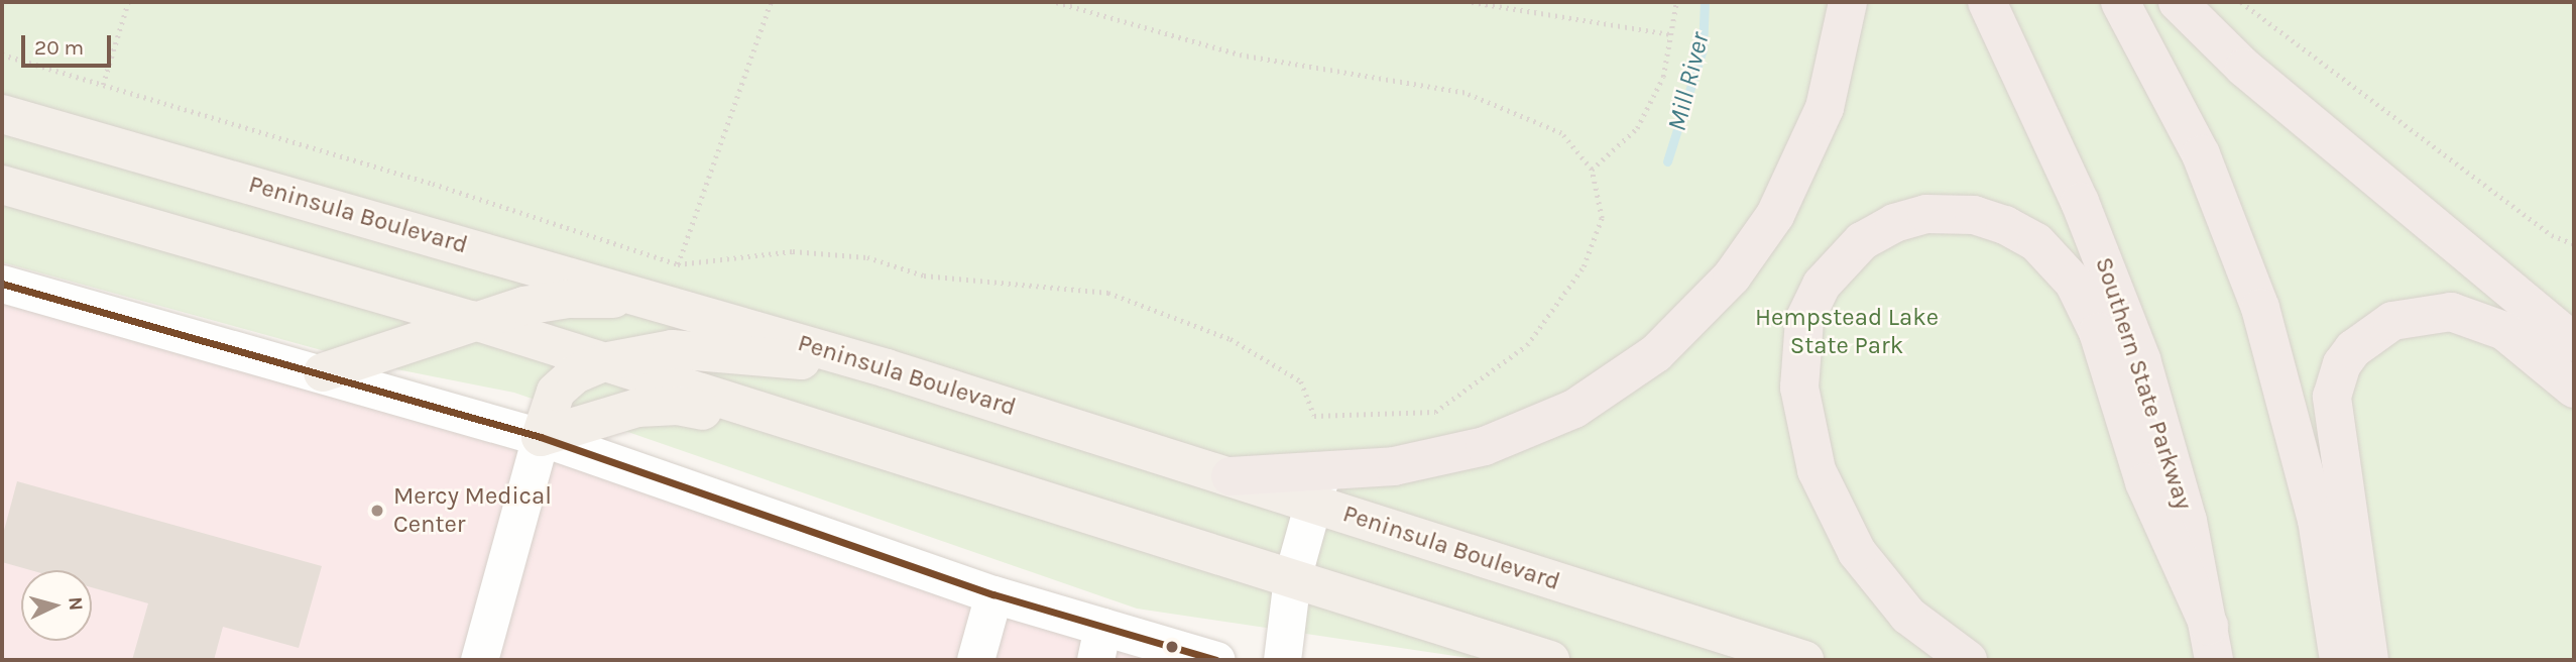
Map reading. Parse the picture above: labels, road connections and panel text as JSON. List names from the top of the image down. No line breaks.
{"streets":{"highway":["Southern State Parkway"],"main road":["Peninsula Boulevard"]},"water":["Mill River"],"parks":["Hempstead Lake State Park"],"places":["Mercy Medical Center"],"scale_bar":"20 m","north":"right"}
